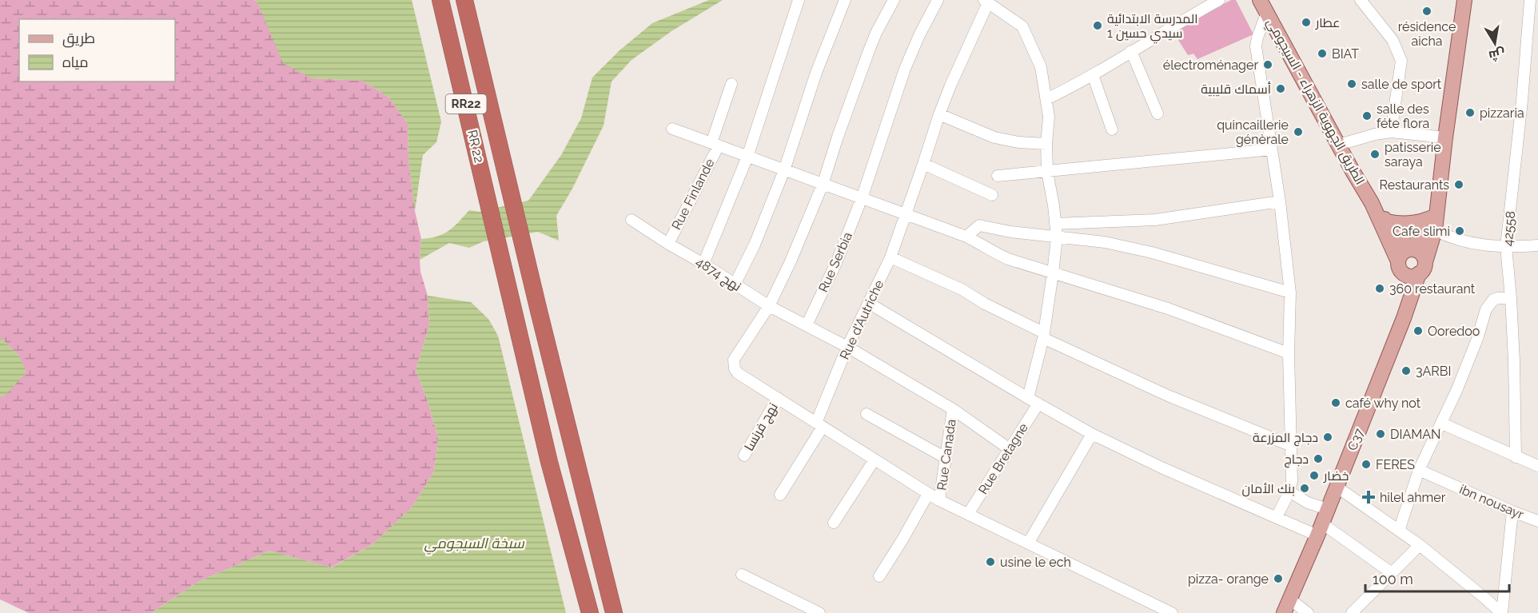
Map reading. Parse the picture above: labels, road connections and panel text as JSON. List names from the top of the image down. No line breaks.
{"streets":{"highway":["RR22","RR 22"],"main road":["الطريق الجهوية الزهراء - السيجومي","C37"],"street":["Rue Finlande","42558","Rue Serbia","نهج 4874","Rue d'Autriche","نهج فرنسا","Rue Canada","Rue Bretagne","ibn nousayr"]},"crossings":[["Rue Finlande","نهج 4874"],["Rue Serbia","نهج 4874"],["نهج 4874","Rue d'Autriche"],["نهج 4874","Rue Canada"],["نهج 4874","Rue Bretagne"]],"water":["سبخة السيجومي"],"places":{"other":["résidence aicha","عطار","المدرسة الابتدائية سيدي حسين 1","BIAT","électroménager","salle de sport","أسماك قليبية","pizzaria","salle des féte flora","quincaillerie génèrale","patisserie saraya","Restaurants","Cafe slimi","360 restaurant","Ooredoo","3ARBI","café why not","DIAMAN","دجاج المزرعة","دجاج","FERES","خضار","بنك الأمان","usine le ech","pizza- orange"],"health":["hilel ahmer"]},"legend":["طريق","مياه"],"scale_bar":"100 m","north":"bottom"}
